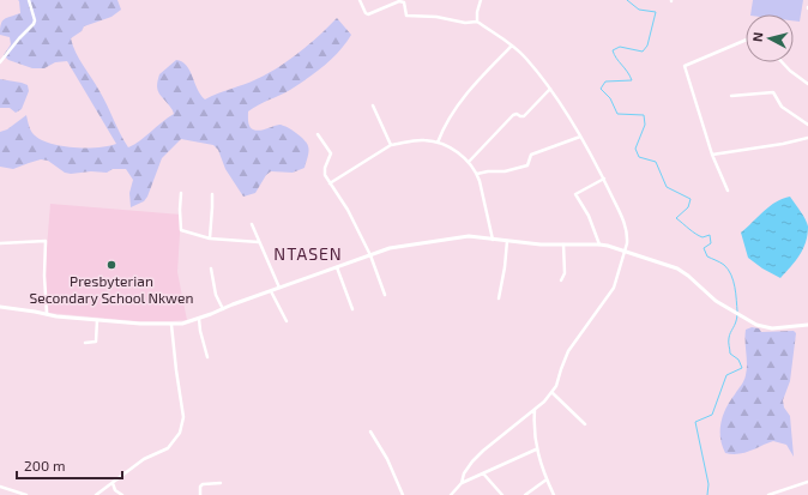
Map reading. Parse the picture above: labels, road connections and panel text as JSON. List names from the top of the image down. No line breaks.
{"districts":["NTASEN"],"places":["Presbyterian Secondary School Nkwen"],"scale_bar":"200 m","north":"left"}
